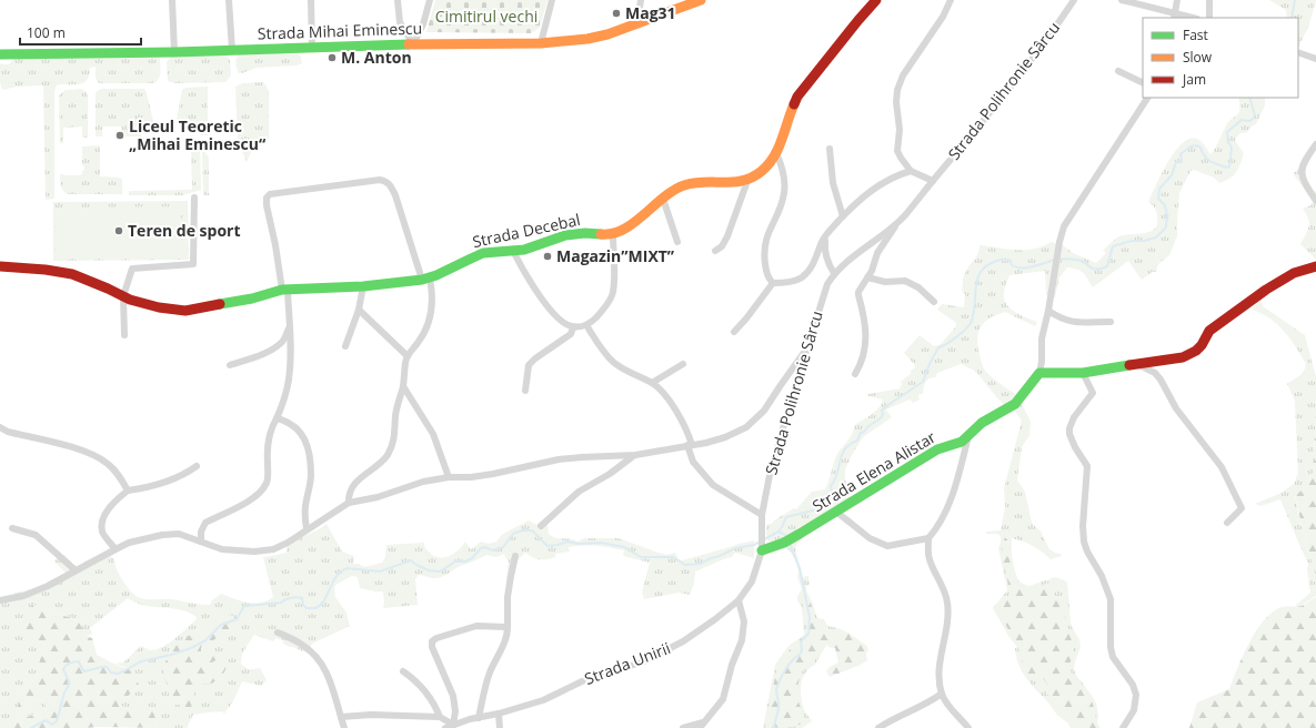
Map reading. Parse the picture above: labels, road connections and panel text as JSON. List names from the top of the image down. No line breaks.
{"streets":{"street":["Strada Mihai Eminescu","Strada Polihronie Sârcu","Strada Decebal","Strada Elena Alistar","Strada Unirii"]},"crossings":[["Strada Polihronie Sârcu","Strada Unirii"],["Strada Elena Alistar","Strada Unirii"]],"parks":["Cimitirul vechi"],"places":["Mag31","M. Anton","Liceul Teoretic „Mihai Eminescu“","Teren de sport","Magazin”MIXT”"],"legend":["Fast","Slow","Jam"],"scale_bar":"100 m"}
